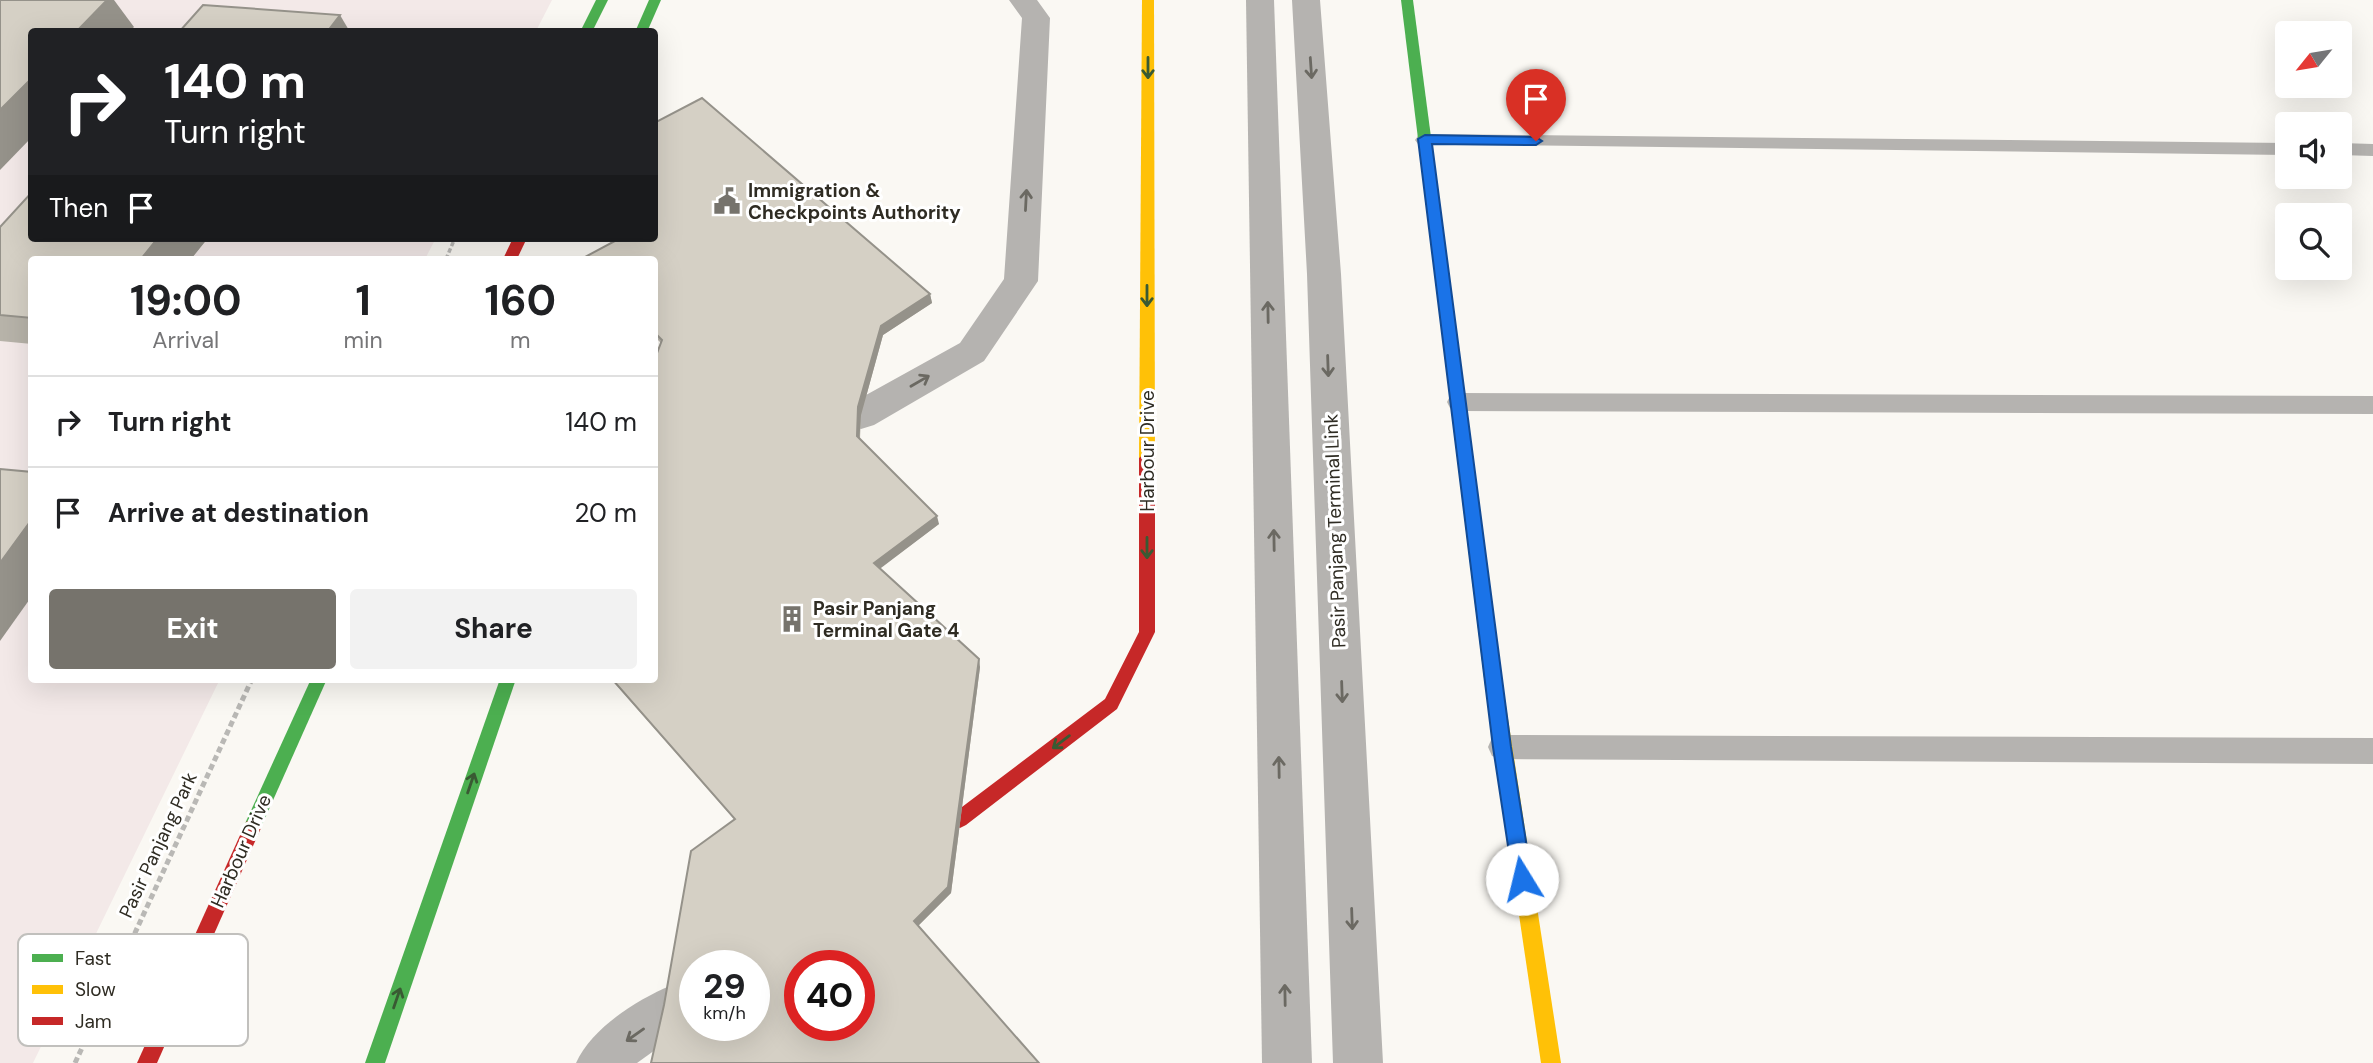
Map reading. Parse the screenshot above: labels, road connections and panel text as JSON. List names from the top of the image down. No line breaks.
{"streets":{"street":["Harbour Drive","Pasir Panjang Terminal Link"],"path":["Pasir Panjang Park"]},"places":{"public building":["Immigration & Checkpoints Authority"],"building":["Pasir Panjang Terminal Gate 4"]},"legend":["Fast","Slow","Jam"],"north":"bottom left","page":{"turn":["140 m","Turn right"],"then":"Then","eta":["19:00","Arrival","1","min","160","m"],"list":[{"name":"Turn right","value":"140 m"},{"name":"Arrive at destination","value":"20 m"}],"buttons":["Exit","Share"],"speed":"29 km/h","limit":"40"}}
